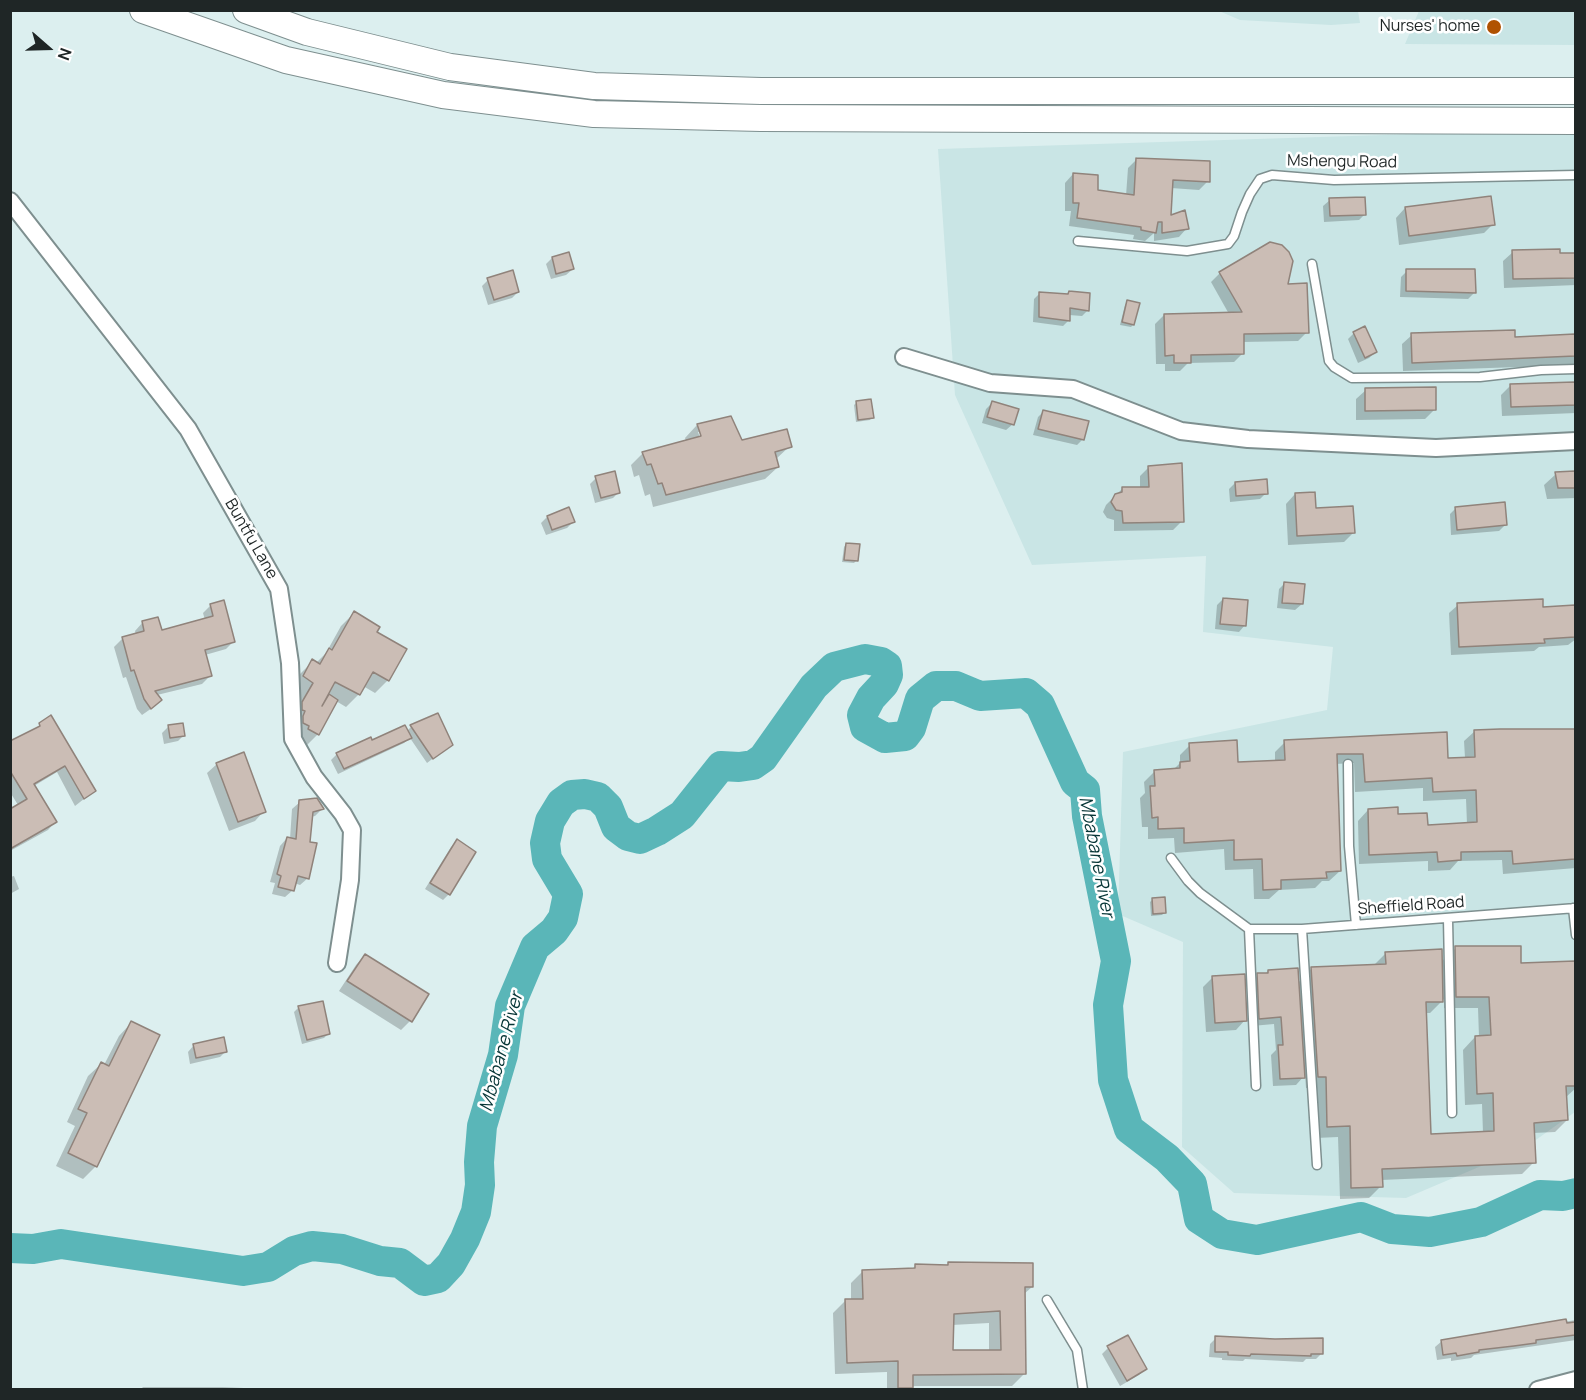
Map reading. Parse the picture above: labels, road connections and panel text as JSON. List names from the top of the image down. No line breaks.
{"streets":{"street":["Buntfu Lane"],"lane":["Mshengu Road","Sheffield Road"]},"water":["Mbabane River"],"places":["Nurses' home"],"north":"right"}
